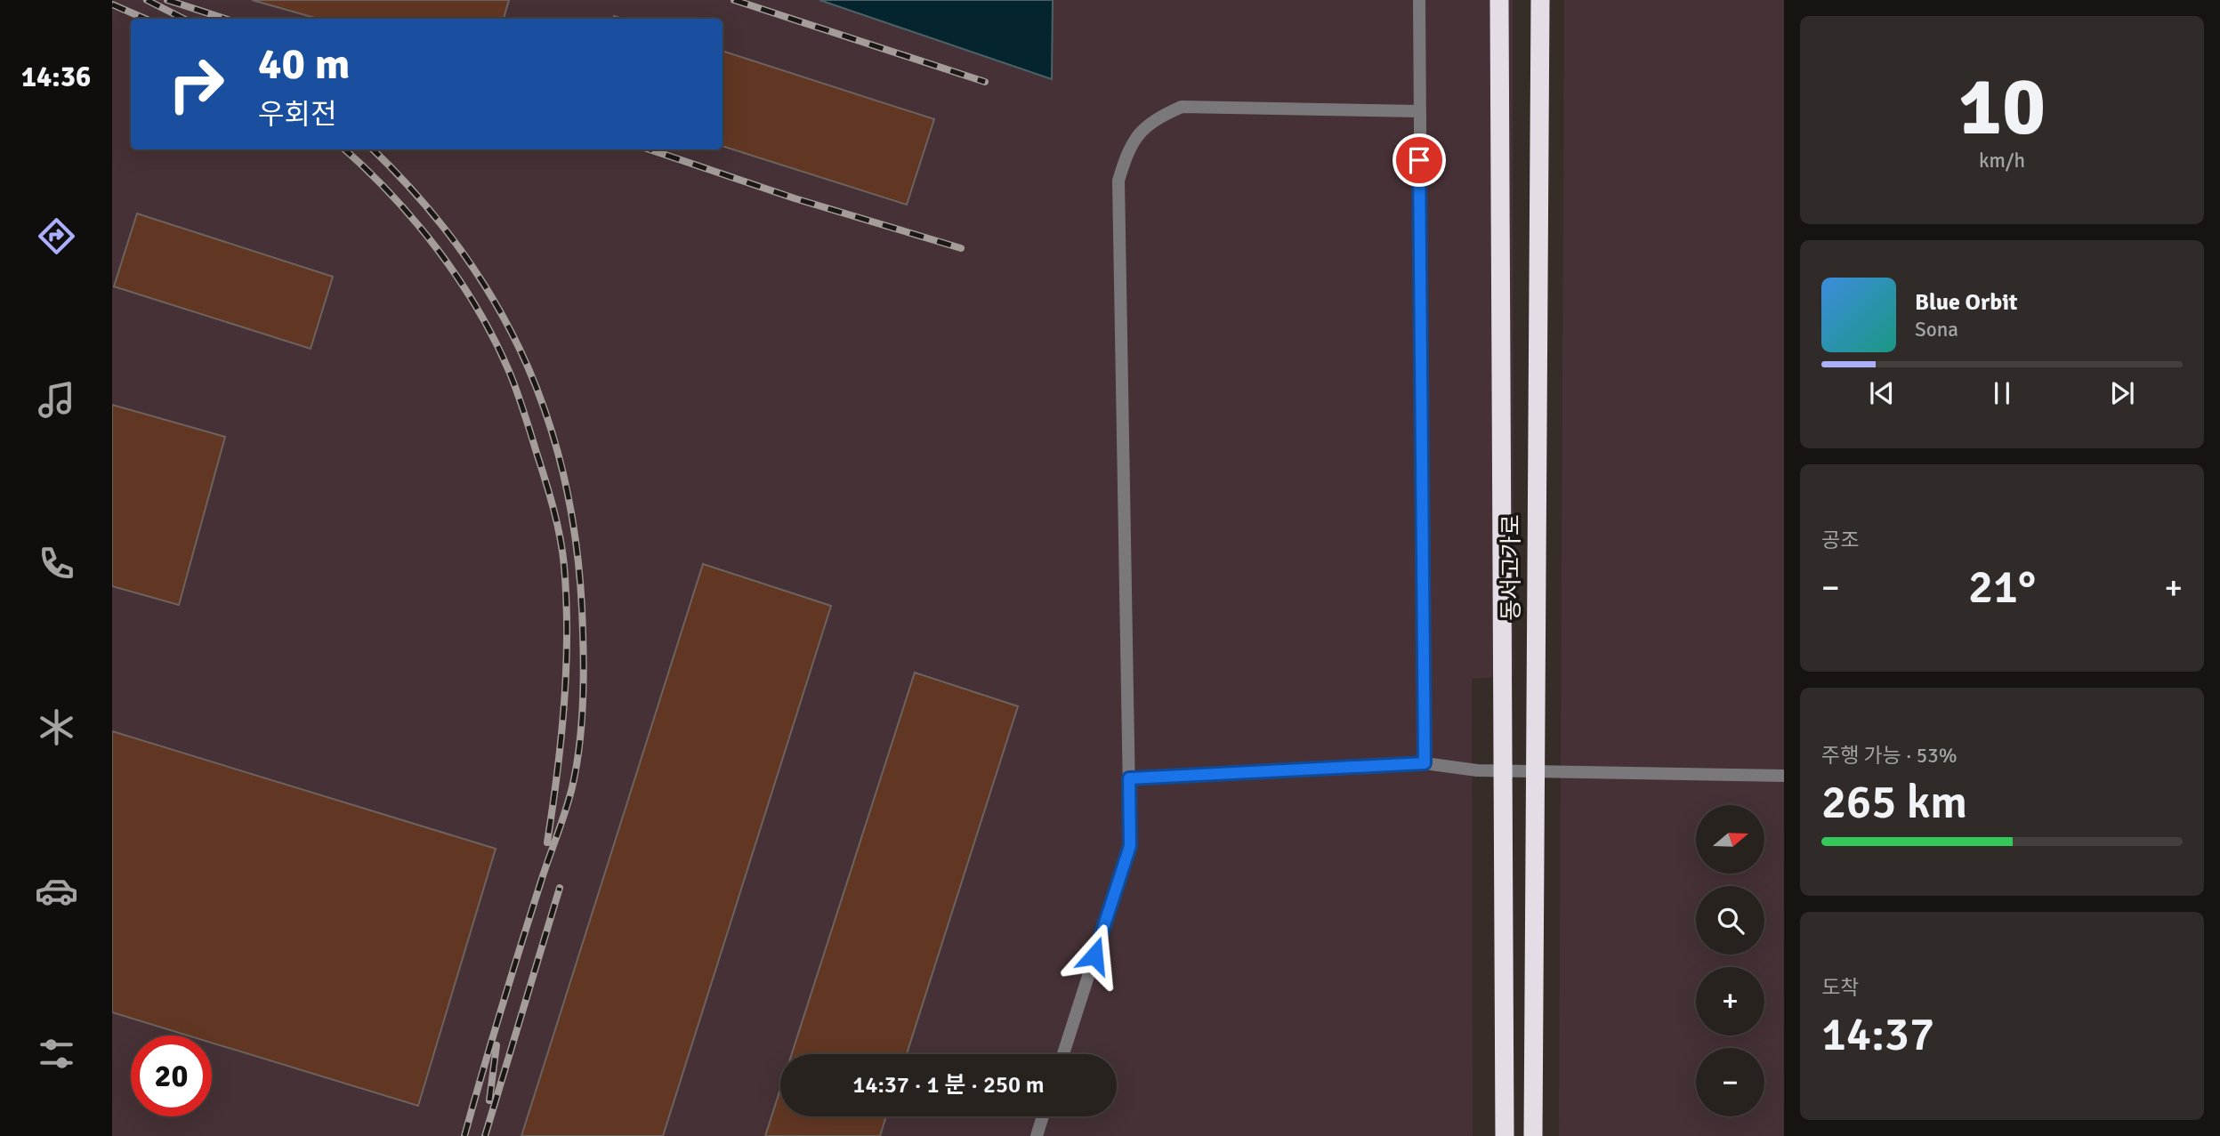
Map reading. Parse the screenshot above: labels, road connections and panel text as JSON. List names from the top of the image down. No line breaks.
{"streets":{"highway":["동서고가로"]},"north":"right","page":{"tabs":"14:36","tile":[["10","km/h"],"공조",["주행 가능 · 53%","265 km"],["도착","14:37"]],"turn":["40 m","우회전"],"song":["Blue Orbit","Sona"],"heat":["−","21°","+"],"map_buttons":["+","−"],"limit":"20","trip":"14:37 · 1 분 · 250 m"}}
